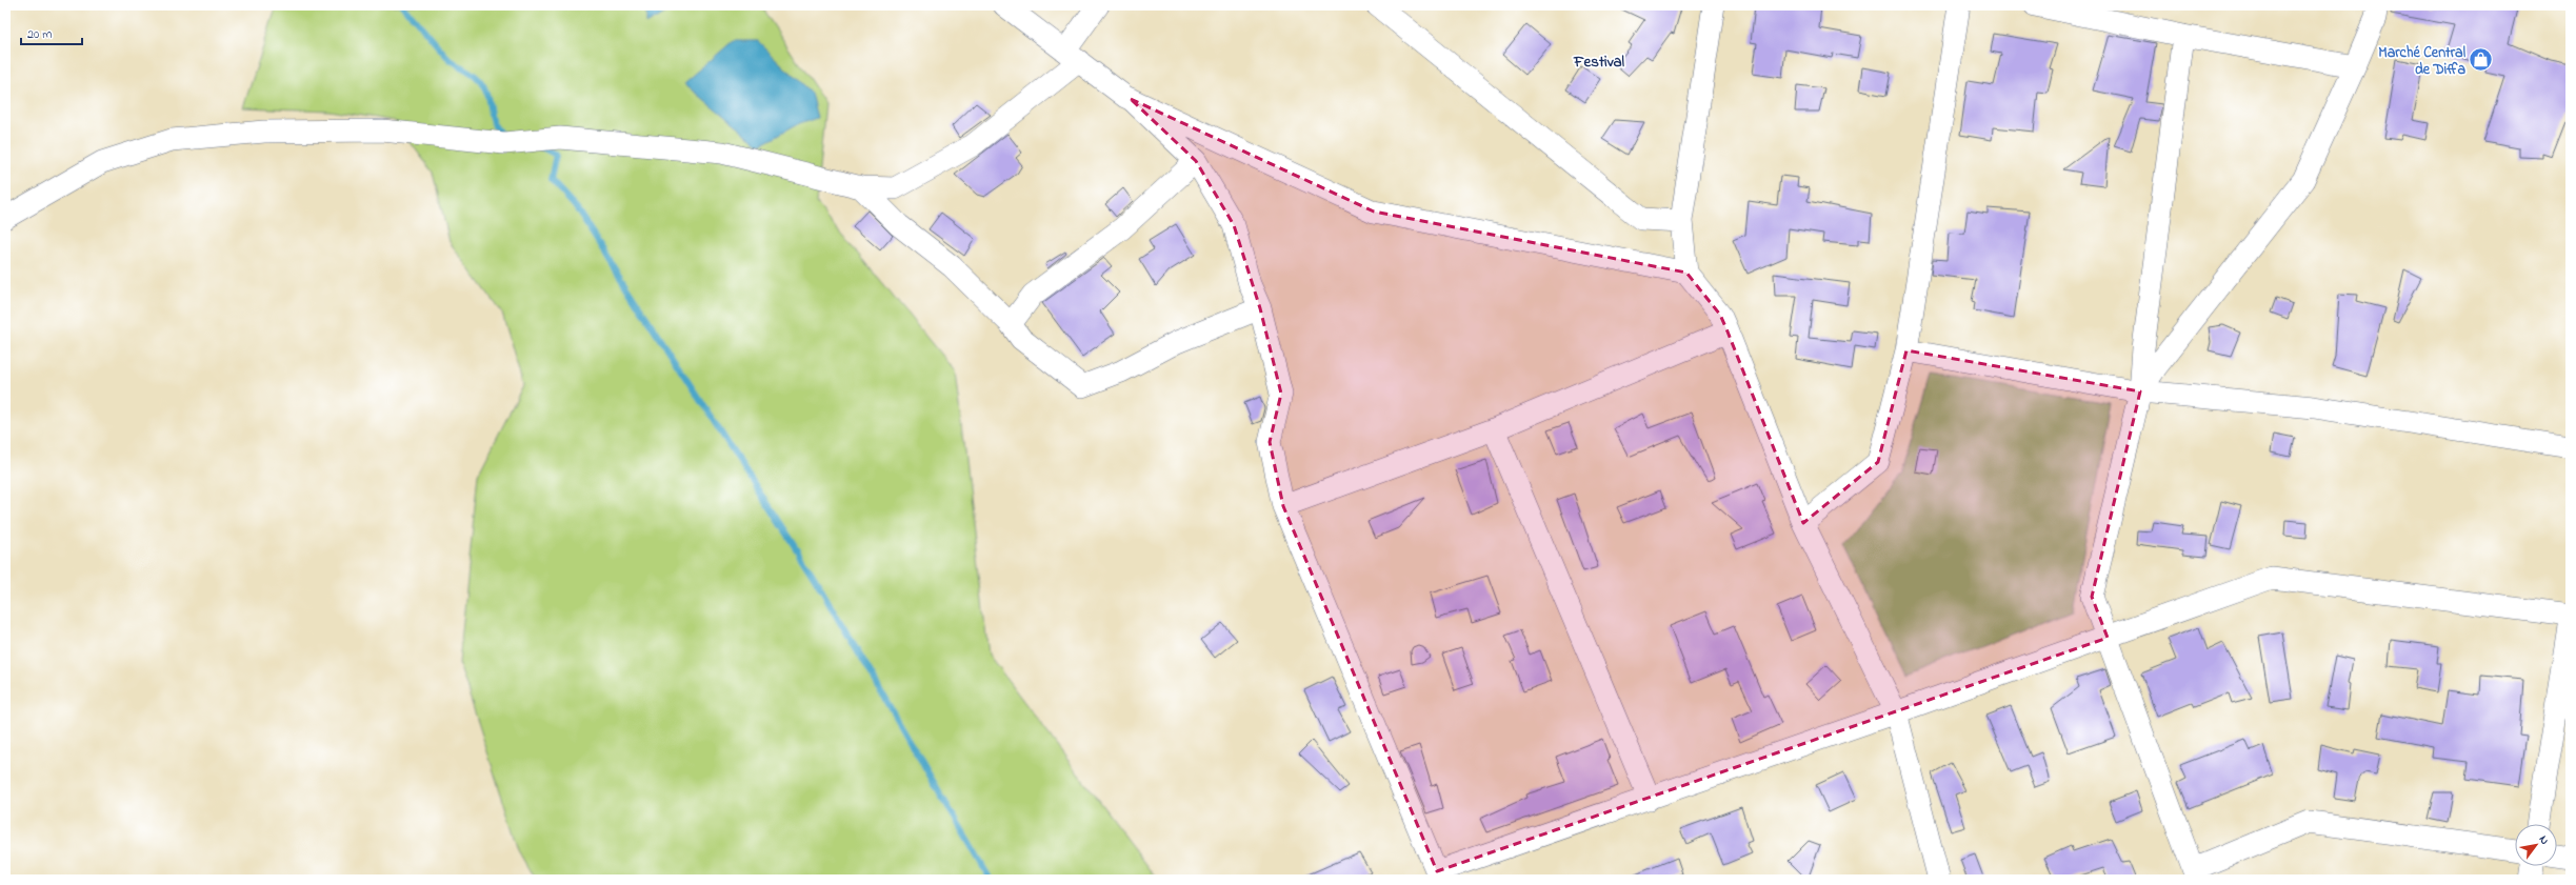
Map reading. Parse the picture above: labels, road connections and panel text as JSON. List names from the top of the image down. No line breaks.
{"districts":["Festival"],"places":{"shop":["Marché Central de Diffa"]},"scale_bar":"20 m","north":"top right"}
